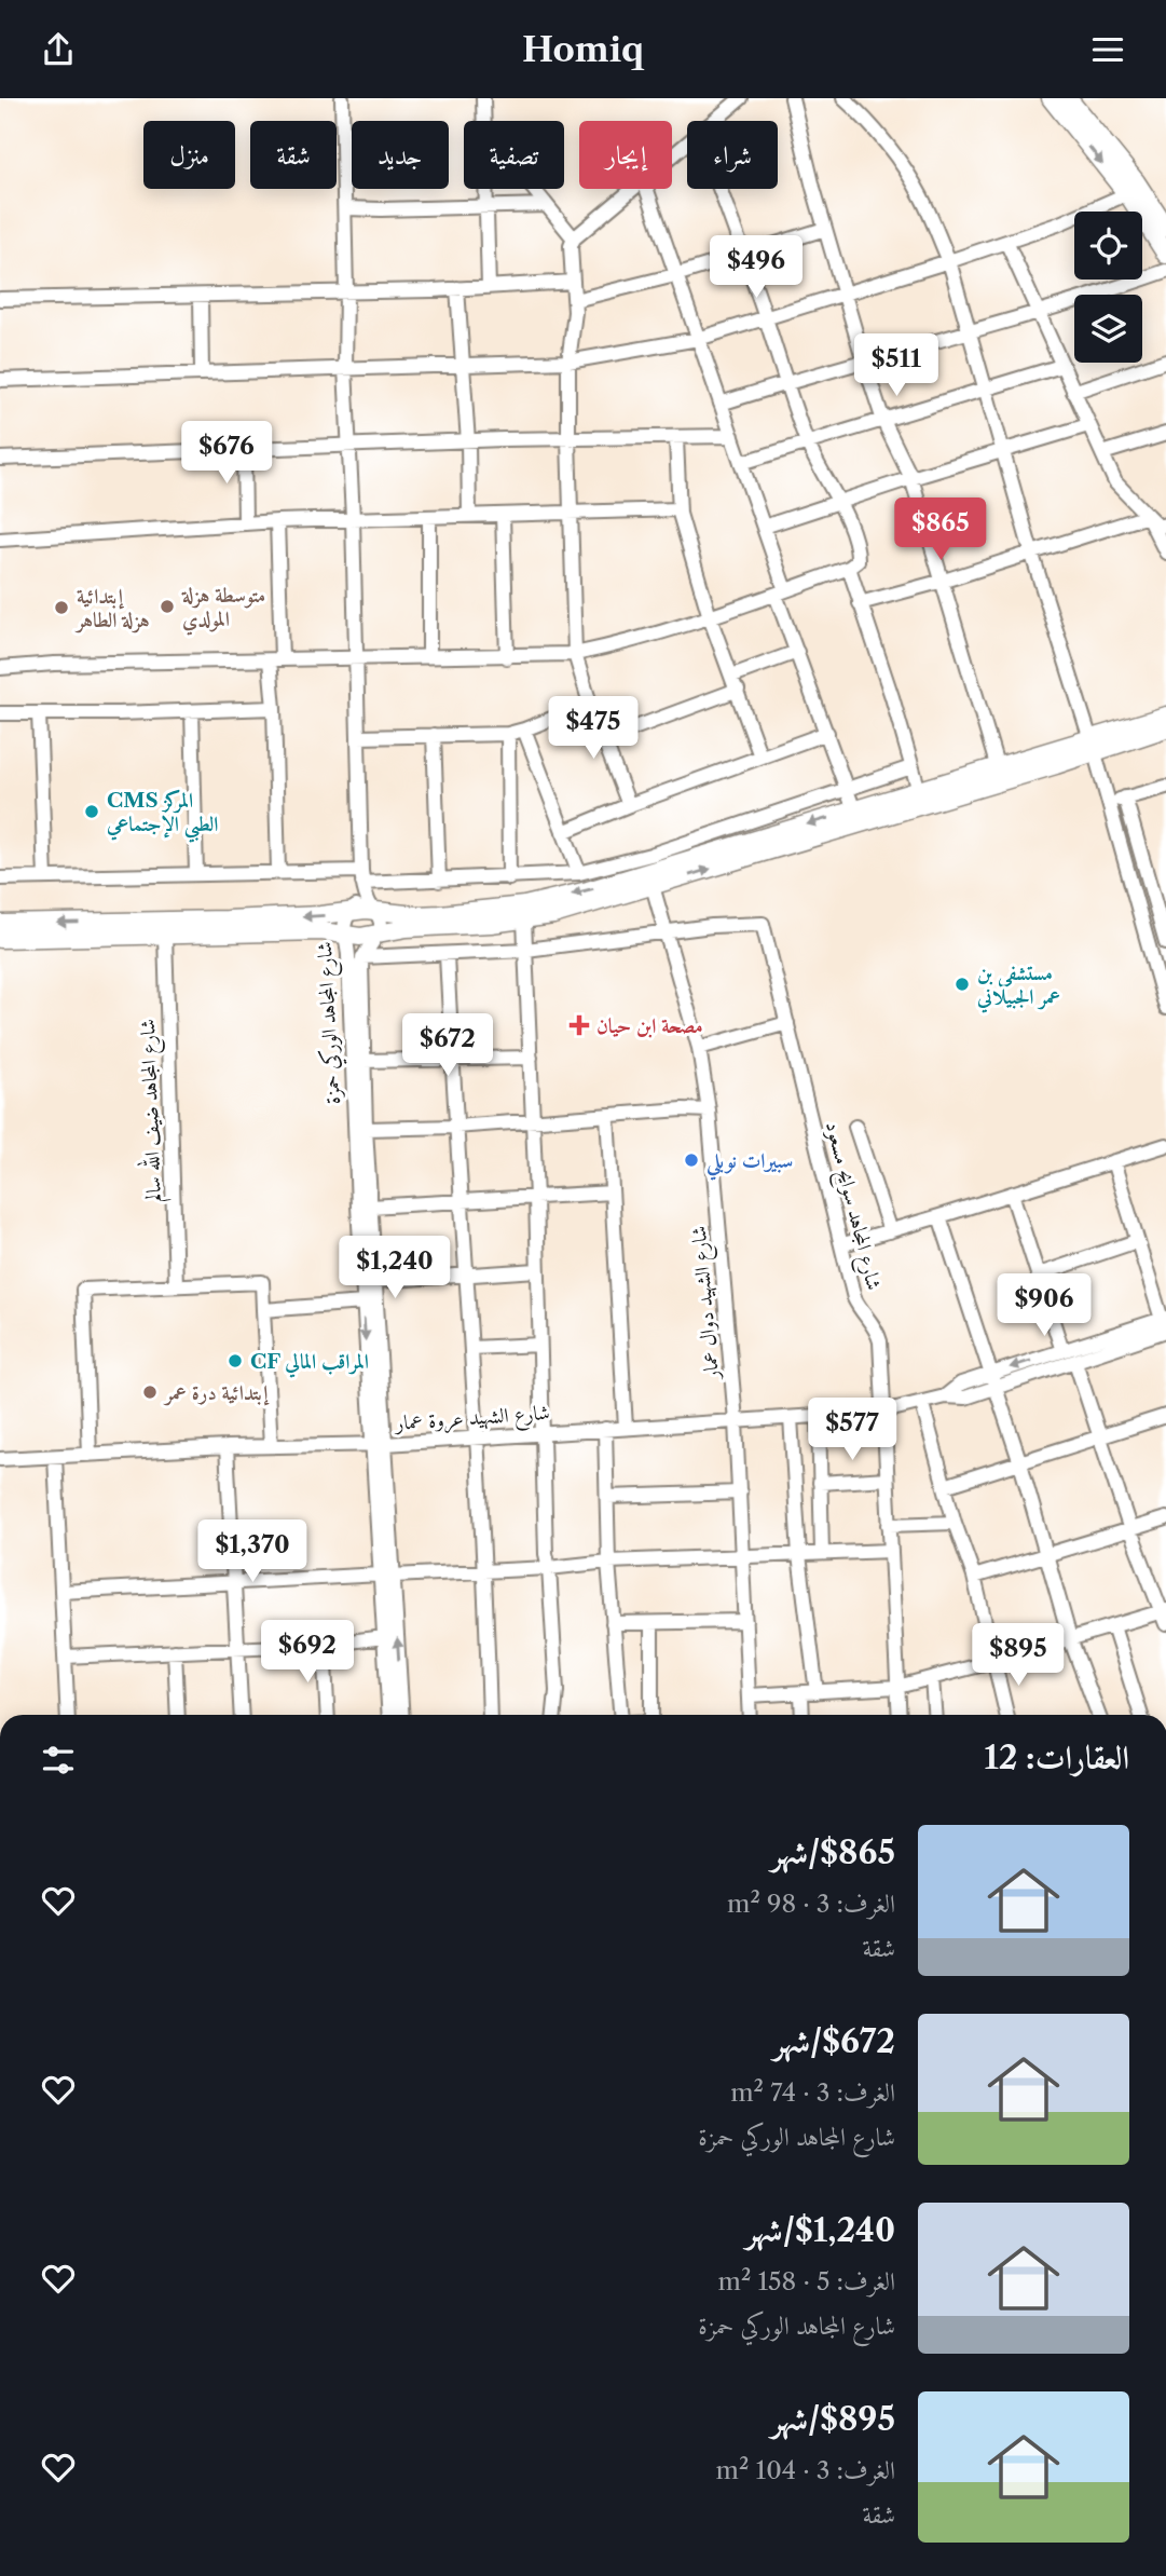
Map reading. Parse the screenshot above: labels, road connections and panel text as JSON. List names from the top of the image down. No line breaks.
{"streets":{"street":["شارع المجاهد الوركي حمزة","شارع المجاهد ضيف الله سالم","شارع المجاهد سوايح مسعود","شارع الشهيد دوال عمار","شارع الشهيد عروة عمار"]},"crossings":[["شارع المجاهد الوركي حمزة","شارع الشهيد عروة عمار"],["شارع المجاهد سوايح مسعود","شارع الشهيد دوال عمار"],["شارع المجاهد سوايح مسعود","شارع الشهيد عروة عمار"],["شارع الشهيد دوال عمار","شارع الشهيد عروة عمار"]],"places":{"other":["متوسطة هزلة المولدي","إبتدائية هزلة الطاهر","CMS المركز الطبي الإجتماعي","مستشفى بن عمر الجبيلاني","سبيرات نوبلي","CF المراقب المالي","إبتدائية درة عمر"],"health":["مصحة ابن حيان"]},"page":{"header":"Homiq","chip":["شراء","إيجار","تصفية","جديد","شقة","منزل"],"price":["$496","$511","$676","$865","$475","$672","$1,240","$906","$577","$1,370","$692","$895"],"heading":"العقارات: 12","list":[{"name":"$865/شهر","note":"الغرف: 3 · 98 m² · شقة"},{"name":"$672/شهر","note":"الغرف: 3 · 74 m² · شارع المجاهد الوركي حمزة"},{"name":"$1,240/شهر","note":"الغرف: 5 · 158 m² · شارع المجاهد الوركي حمزة"},{"name":"$895/شهر","note":"الغرف: 3 · 104 m² · شقة"}]}}
